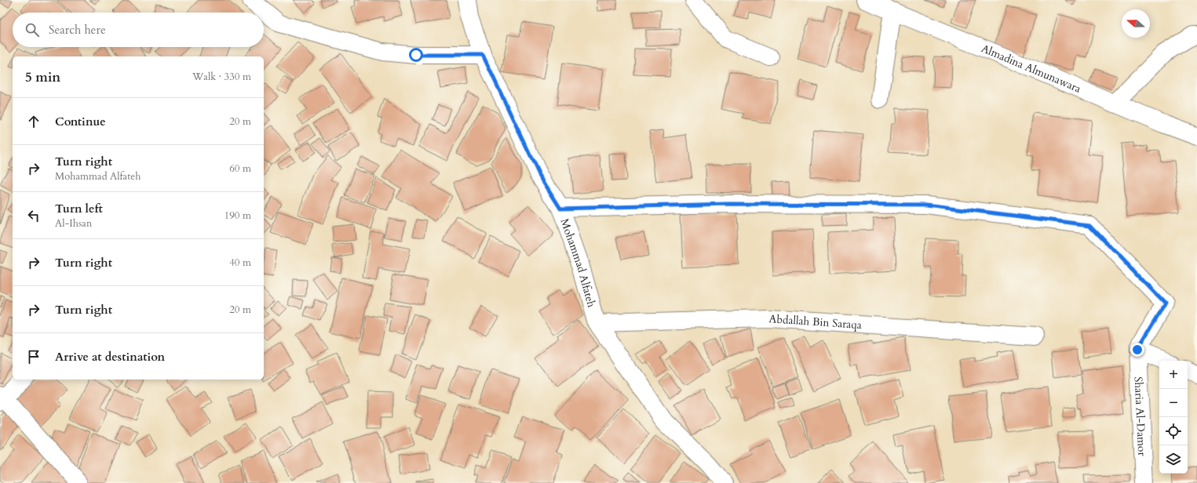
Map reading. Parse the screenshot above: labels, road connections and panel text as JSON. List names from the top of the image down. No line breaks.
{"streets":{"street":["Almadina Almunawara","Mohammad Alfateh","Abdallah Bin Saraqa","Sharia Al-Damor"]},"crossings":[["Mohammad Alfateh","Abdallah Bin Saraqa"]],"north":"left","page":{"search":"Search here","heading":["5 min","Walk · 330 m"],"list":[["Continue","20 m"],["Turn right","Mohammad Alfateh","60 m"],["Turn left","Al-Ihsan","190 m"],["Turn right","40 m"],["Turn right","20 m"],"Arrive at destination"],"map_buttons":["+","−"]}}
